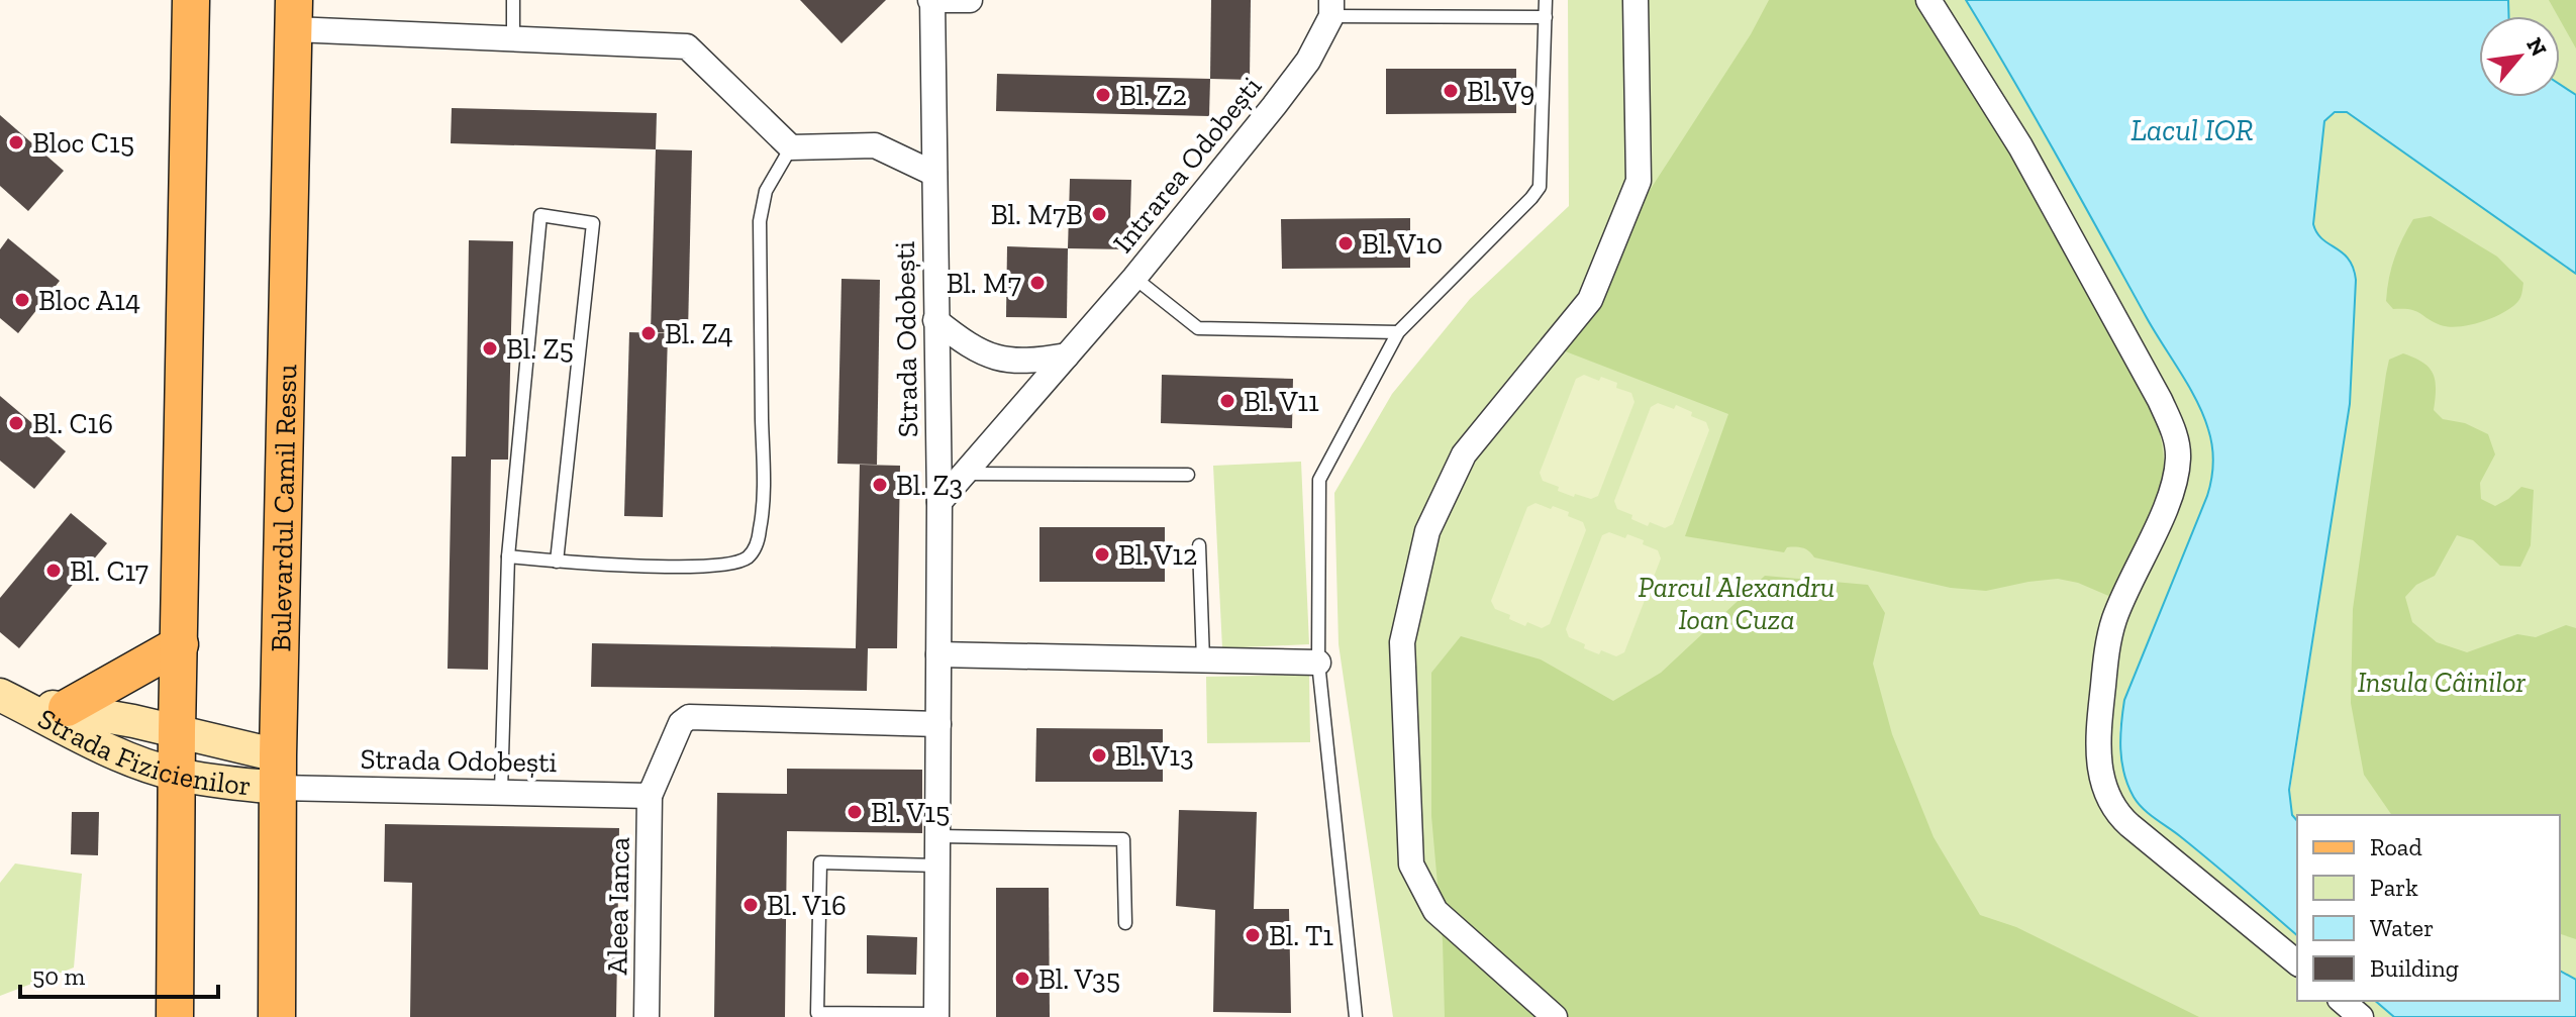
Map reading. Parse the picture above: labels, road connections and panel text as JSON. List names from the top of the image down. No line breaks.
{"streets":{"main road":["Bulevardul Camil Ressu"],"street":["Intrarea Odobești","Strada Odobești","Strada Fizicienilor","Aleea Ianca"]},"crossings":[["Intrarea Odobești","Strada Odobești"],["Strada Odobești","Bulevardul Camil Ressu"],["Strada Odobești","Strada Fizicienilor"],["Strada Odobești","Aleea Ianca"],["Bulevardul Camil Ressu","Strada Fizicienilor"]],"water":["Lacul IOR"],"parks":["Parcul Alexandru Ioan Cuza","Insula Câinilor"],"places":["Bl. V9","Bl. Z2","Bloc C15","Bl. M7B","Bl. V10","Bl. M7","Bloc A14","Bl. Z4","Bl. Z5","Bl. V11","Bl. C16","Bl. Z3","Bl. V12","Bl. C17","Bl. V13","Bl. V15","Bl. V16","Bl. T1","Bl. V35"],"legend":["Road","Park","Water","Building"],"scale_bar":"50 m","north":"top right"}
